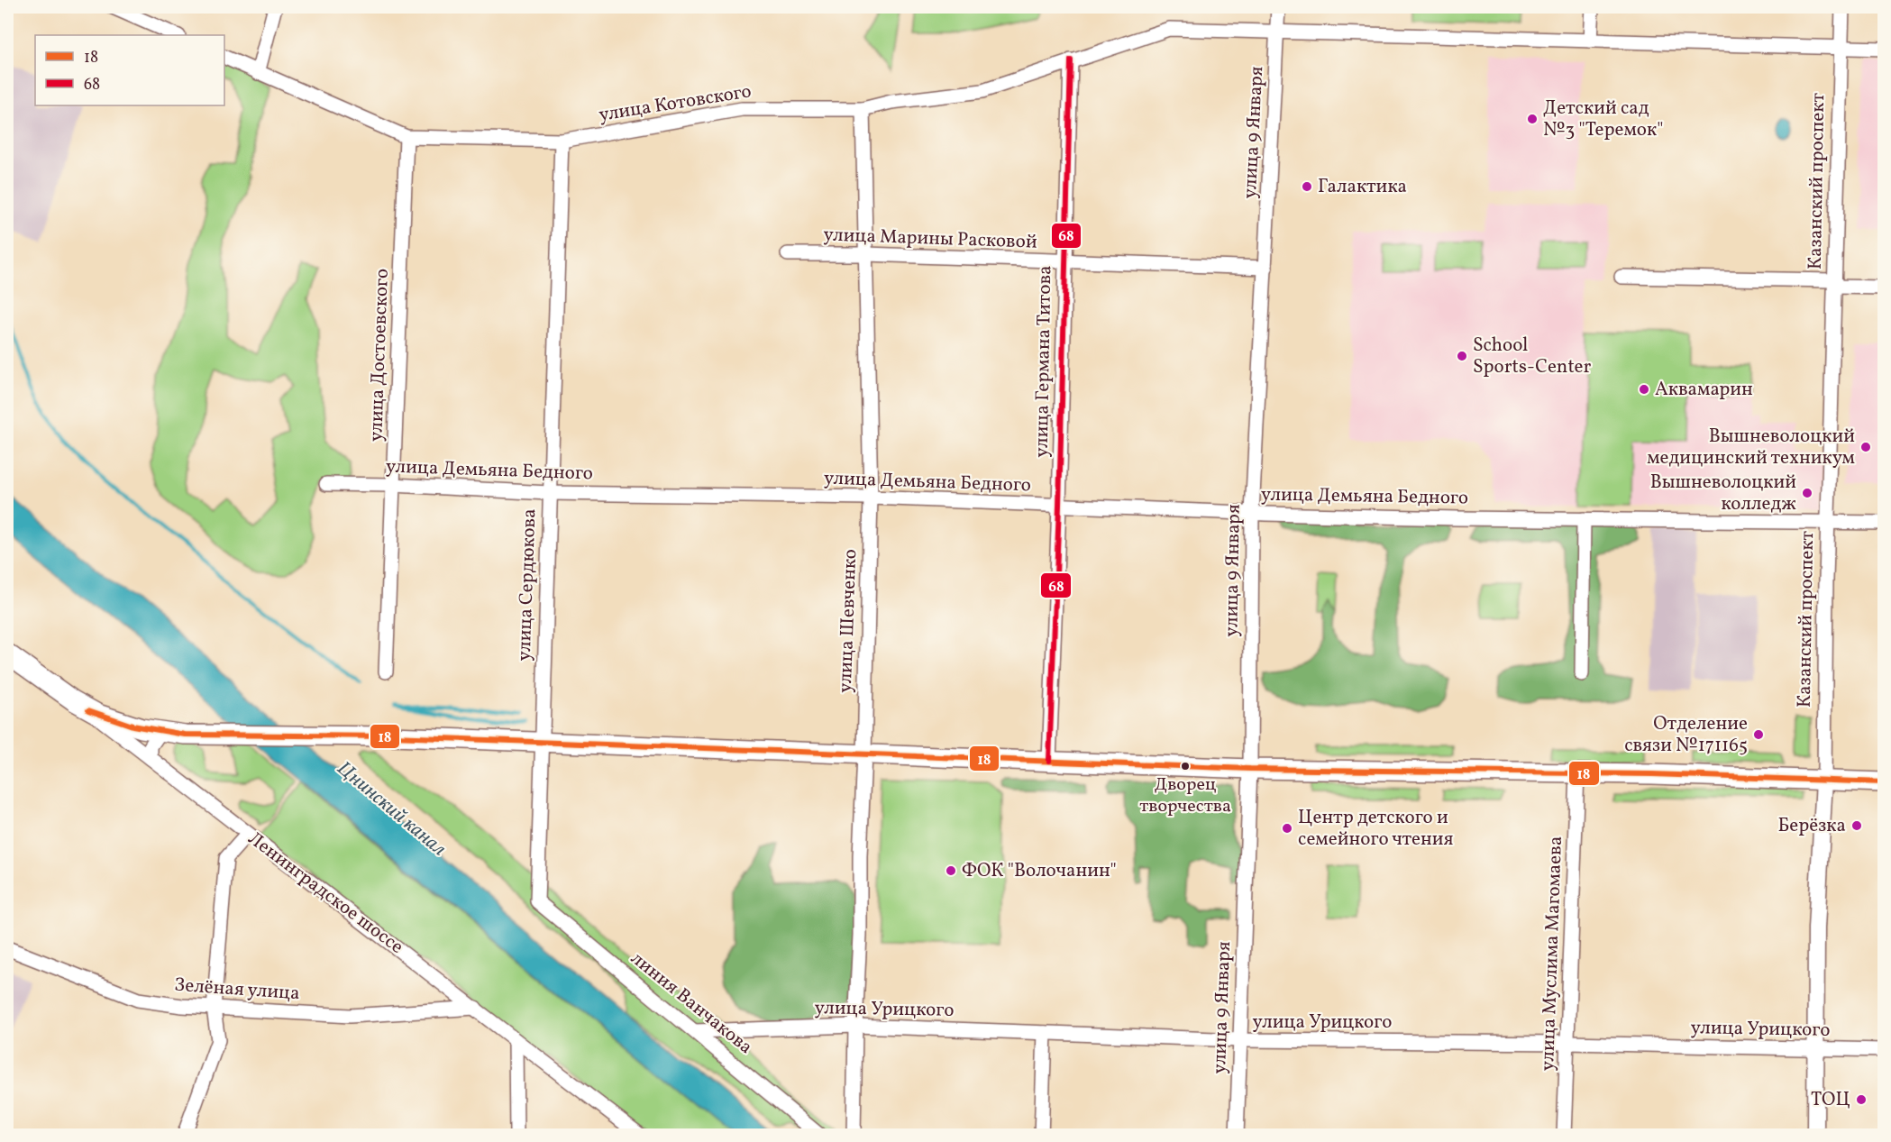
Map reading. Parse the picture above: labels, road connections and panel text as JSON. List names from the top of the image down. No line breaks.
{"streets":{"highway":["Ленинградское шоссе"],"main road":["Казанский проспект"],"street":["улица Котовского","улица 9 Января","улица Марины Расковой","улица Достоевского","улица Германа Титова","улица Демьяна Бедного","улица Сердюкова","улица Шевченко","улица Муслима Магомаева","Зелёная улица","линия Ванчакова","улица Урицкого"]},"crossings":[["улица Котовского","улица 9 Января"],["улица Котовского","Казанский проспект"],["улица Котовского","улица Достоевского"],["улица Котовского","улица Германа Титова"],["улица Котовского","улица Сердюкова"],["улица Котовского","улица Шевченко"],["улица 9 Января","улица Марины Расковой"],["улица 9 Января","улица Демьяна Бедного"],["улица 9 Января","улица Урицкого"],["Казанский проспект","улица Демьяна Бедного"],["Казанский проспект","улица Урицкого"],["улица Марины Расковой","улица Германа Титова"],["улица Марины Расковой","улица Шевченко"],["улица Достоевского","улица Демьяна Бедного"],["улица Германа Титова","улица Демьяна Бедного"],["улица Демьяна Бедного","улица Сердюкова"],["улица Демьяна Бедного","улица Шевченко"],["улица Сердюкова","линия Ванчакова"],["улица Шевченко","улица Урицкого"],["Ленинградское шоссе","Зелёная улица"],["улица Муслима Магомаева","улица Урицкого"],["линия Ванчакова","улица Урицкого"]],"water":["Цнинский канал"],"places":["Детский сад №3 \"Теремок\"","Галактика","School Sports-Center","Аквамарин","Вышневолоцкий медицинский техникум","Вышневолоцкий колледж","Отделение связи №171165","Дворец творчества","Берёзка","Центр детского и семейного чтения","ФОК \"Волочанин\"","ТОЦ"],"lines":["transit line 68","transit line 18"],"legend":["18","68"]}
